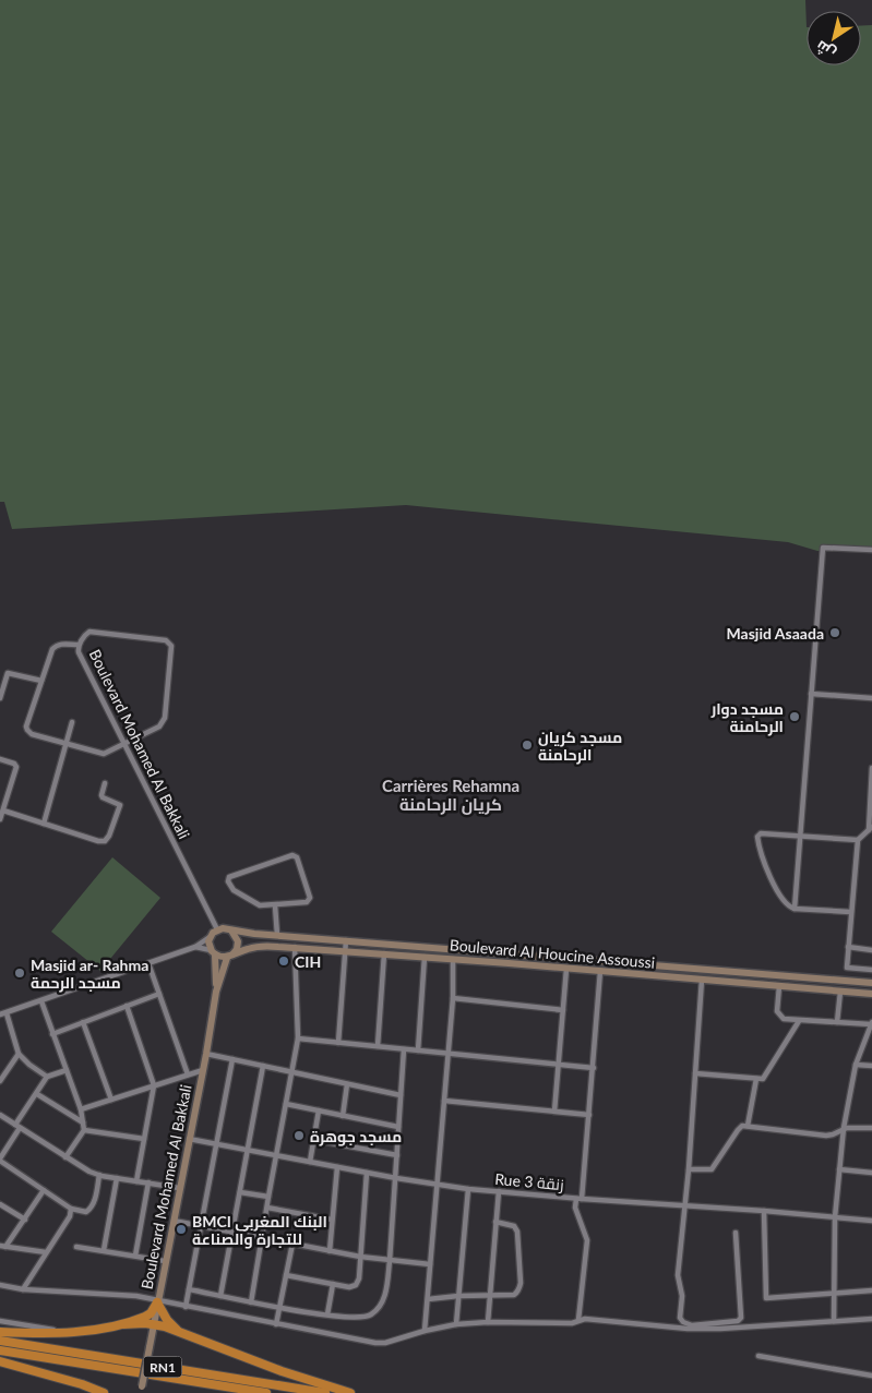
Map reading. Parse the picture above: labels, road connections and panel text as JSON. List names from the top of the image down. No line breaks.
{"streets":{"highway":["RN1"],"street":["Boulevard Mohamed Al Bakkali","Boulevard Al Houcine Assoussi","Rue 3 زنقة"]},"crossings":[["Boulevard Mohamed Al Bakkali","Boulevard Al Houcine Assoussi"],["Boulevard Mohamed Al Bakkali","Rue 3 زنقة"]],"districts":["Carrières Rehamna كريان الرحامنة"],"places":["Masjid Asaada","مسجد دوار الرحامنة","مسجد كريان الرحامنة","CIH","Masjid ar- Rahma مسجد الرحمة","مسجد جوهرة","BMCI البنك المغربي للتجارة والصناعة"],"north":"bottom left"}
